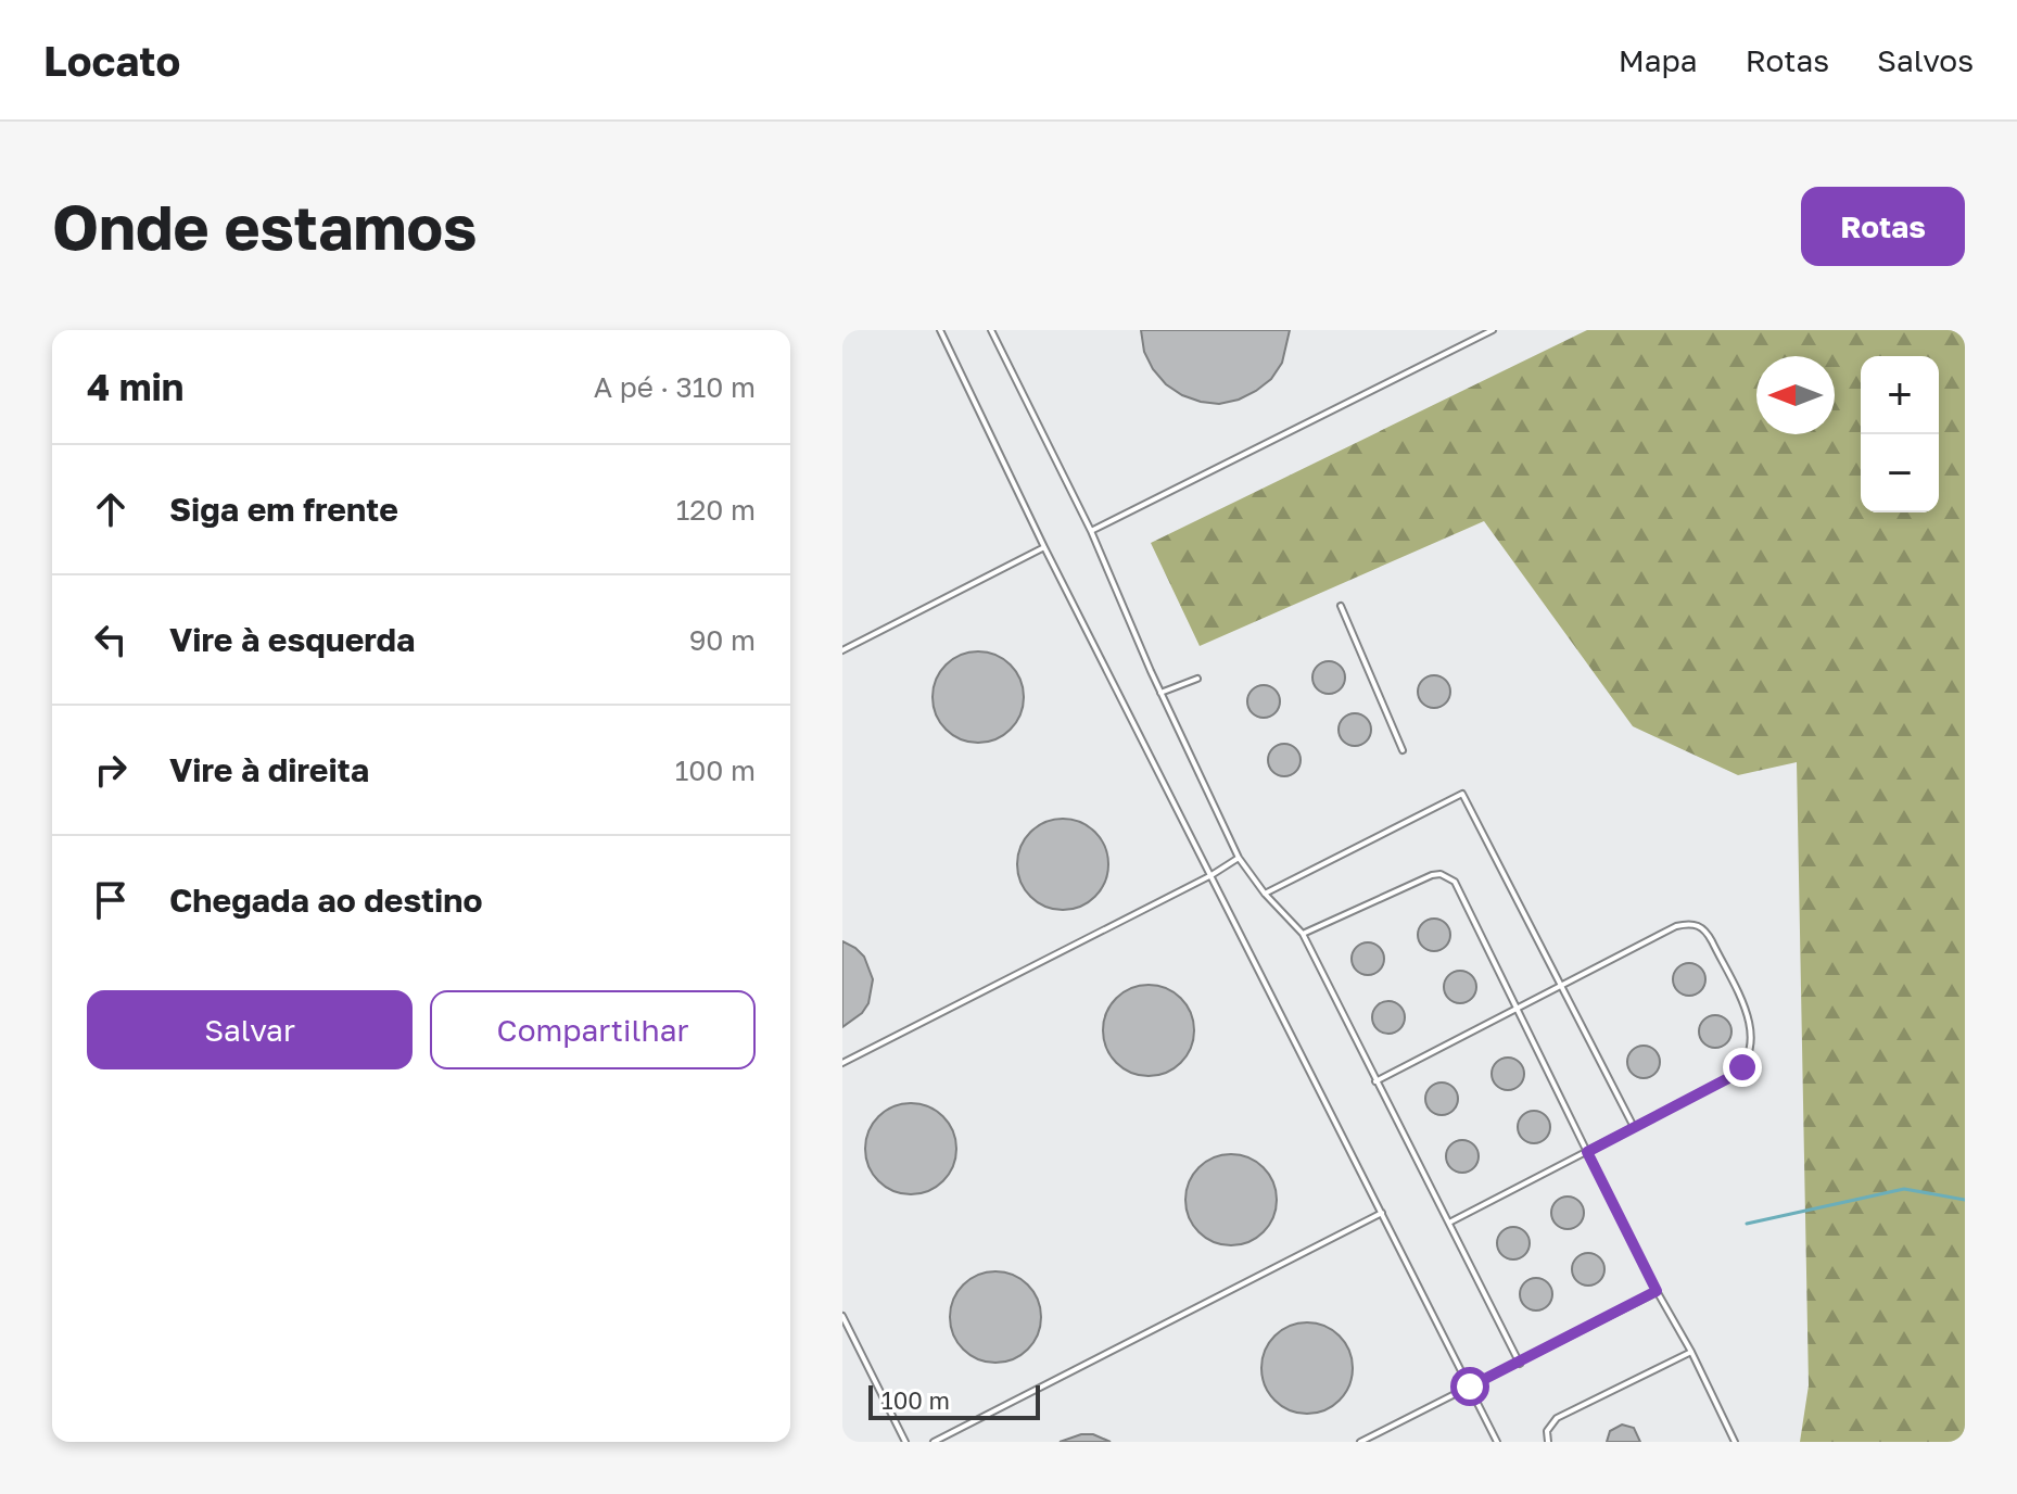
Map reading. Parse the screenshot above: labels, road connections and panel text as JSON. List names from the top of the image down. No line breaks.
{"scale_bar":"100 m","north":"left","page":{"header":"Locato","nav":["Mapa","Rotas","Salvos"],"buttons":["Rotas",["Salvar","Compartilhar"]],"title":"Onde estamos","heading":["4 min","A pé · 310 m"],"map_buttons":["+","−"],"list":[["Siga em frente","120 m"],["Vire à esquerda","90 m"],["Vire à direita","100 m"],"Chegada ao destino"],"scale":"100 m"}}
